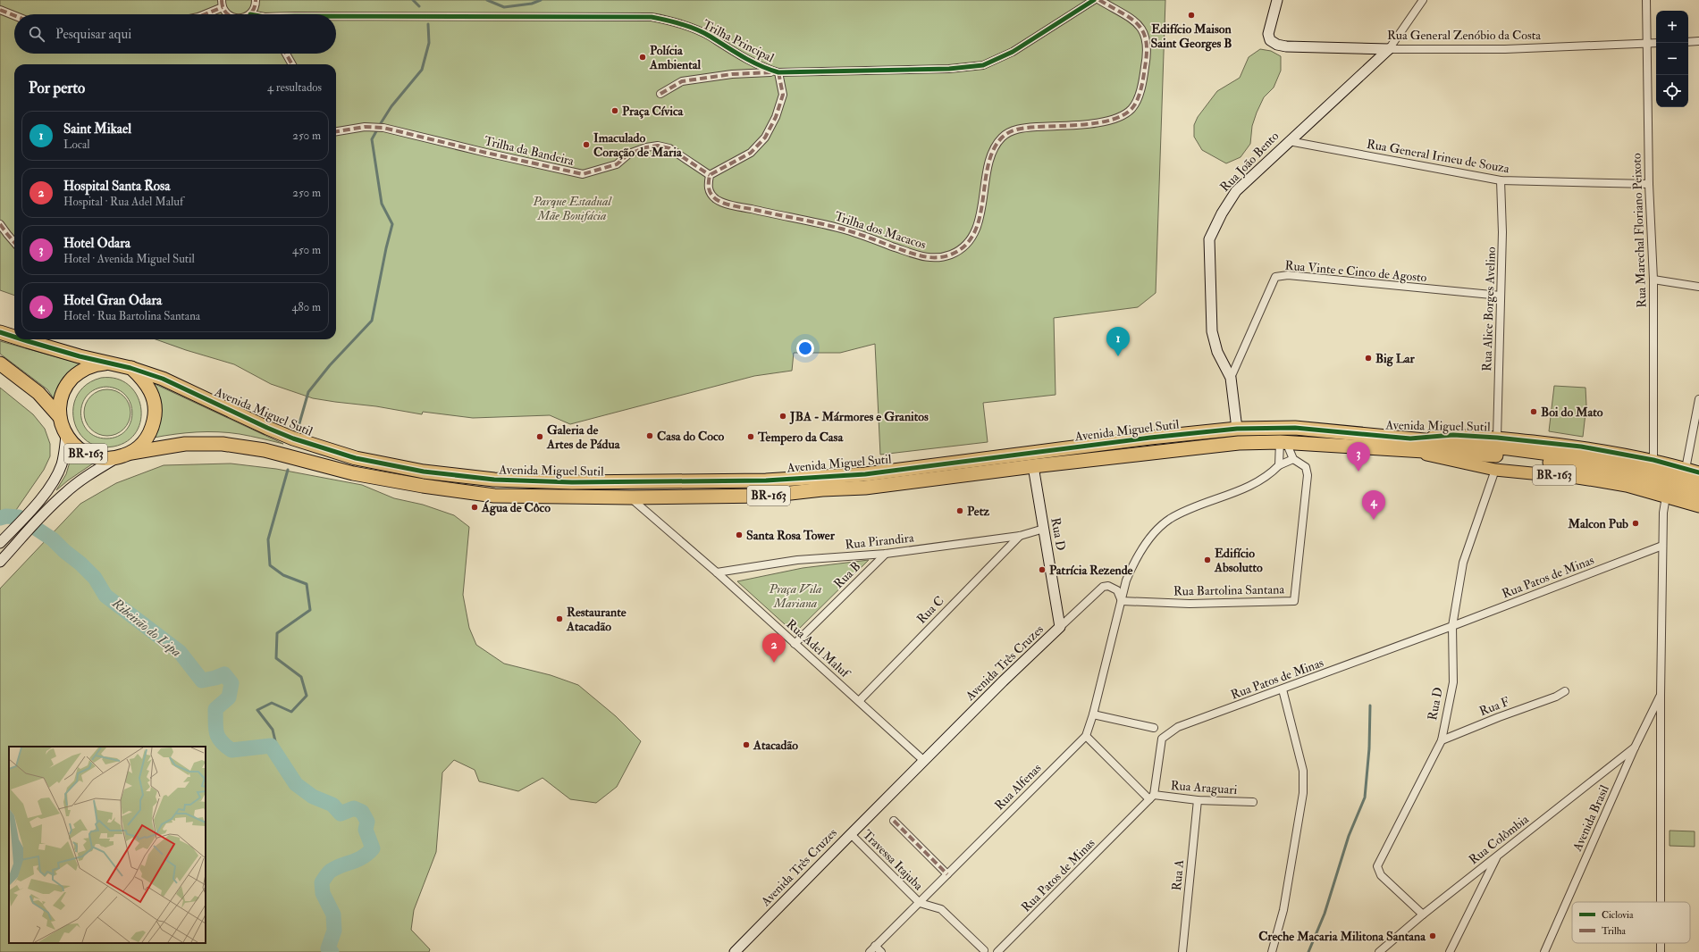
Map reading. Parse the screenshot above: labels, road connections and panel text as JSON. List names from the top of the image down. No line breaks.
{"streets":{"highway":["Avenida Miguel Sutil","BR-163"],"street":["Rua General Zenóbio da Costa","Trilha Principal","Trilha da Bandeira","Rua General Irineu de Souza","Rua João Bento","Trilha dos Macacos","Rua Marechal Floriano Peixoto","Rua Vinte e Cinco de Agosto","Rua Alice Borges Avelino","Rua D","Rua Pirandira","Rua B","Rua Patos de Minas","Rua Bartolina Santana","Rua C","Rua Adel Maluf","Avenida Três Cruzes","Rua F","Rua Alfenas","Rua Araguari","Avenida Brasil","Rua Colômbia","Travessa Itajuba","Rua A"]},"crossings":[["Rua General Zenóbio da Costa","Rua João Bento"],["Rua General Zenóbio da Costa","Rua Marechal Floriano Peixoto"],["Trilha da Bandeira","Trilha dos Macacos"],["Rua General Irineu de Souza","Rua João Bento"],["Rua General Irineu de Souza","Rua Marechal Floriano Peixoto"],["Rua General Irineu de Souza","Rua Alice Borges Avelino"],["Rua João Bento","Rua Vinte e Cinco de Agosto"],["Rua João Bento","Avenida Miguel Sutil"],["Rua Marechal Floriano Peixoto","Avenida Miguel Sutil"],["Rua Vinte e Cinco de Agosto","Rua Alice Borges Avelino"],["Rua Alice Borges Avelino","Avenida Miguel Sutil"],["Avenida Miguel Sutil","BR-163"],["Avenida Miguel Sutil","Rua D"],["Avenida Miguel Sutil","Rua Bartolina Santana"],["Avenida Miguel Sutil","Rua Adel Maluf"],["Rua D","Rua Pirandira"],["Rua D","Rua Patos de Minas"],["Rua D","Avenida Três Cruzes"],["Rua D","Rua F"],["Rua D","Rua Colômbia"],["Rua Pirandira","Rua B"],["Rua Pirandira","Rua C"],["Rua Pirandira","Rua Adel Maluf"],["Rua B","Rua Adel Maluf"],["Rua Patos de Minas","Rua Araguari"],["Rua Bartolina Santana","Avenida Três Cruzes"],["Rua Bartolina Santana","Rua Alfenas"],["Rua C","Rua Adel Maluf"],["Rua Adel Maluf","Avenida Três Cruzes"],["Avenida Três Cruzes","Rua Alfenas"],["Avenida Três Cruzes","Travessa Itajuba"],["Rua Alfenas","Travessa Itajuba"],["Rua Araguari","Rua A"],["Avenida Brasil","Rua Colômbia"]],"water":["Ribeirão do Lipa"],"parks":["Parque Estadual Mãe Bonifácia","Praça Vila Mariana"],"places":["Edifício Maison Saint Georges B","Polícia Ambiental","Praça Cívica","Imaculado Coração de Maria","Big Lar","Boi do Mato","JBA - Mármores e Granitos","Casa do Coco","Galeria de Artes de Pádua","Tempero da Casa","Água de Côco","Petz","Malcon Pub","Santa Rosa Tower","Edifício Absolutto","Patrícia Rezende","Restaurante Atacadão","Atacadão","Creche Macaria Militona Santana"],"legend":["Ciclovia","Trilha"],"page":{"map_buttons":["+","−"],"search":"Pesquisar aqui","heading":["Por perto","4 resultados"],"list":[{"mark":"1","name":"Saint Mikael","note":"Local","value":"250 m"},{"mark":"2","name":"Hospital Santa Rosa","note":"Hospital · Rua Adel Maluf","value":"250 m"},{"mark":"3","name":"Hotel Odara","note":"Hotel · Avenida Miguel Sutil","value":"450 m"},{"mark":"4","name":"Hotel Gran Odara","note":"Hotel · Rua Bartolina Santana","value":"480 m"}],"pins":["1","3","4","2"]}}
